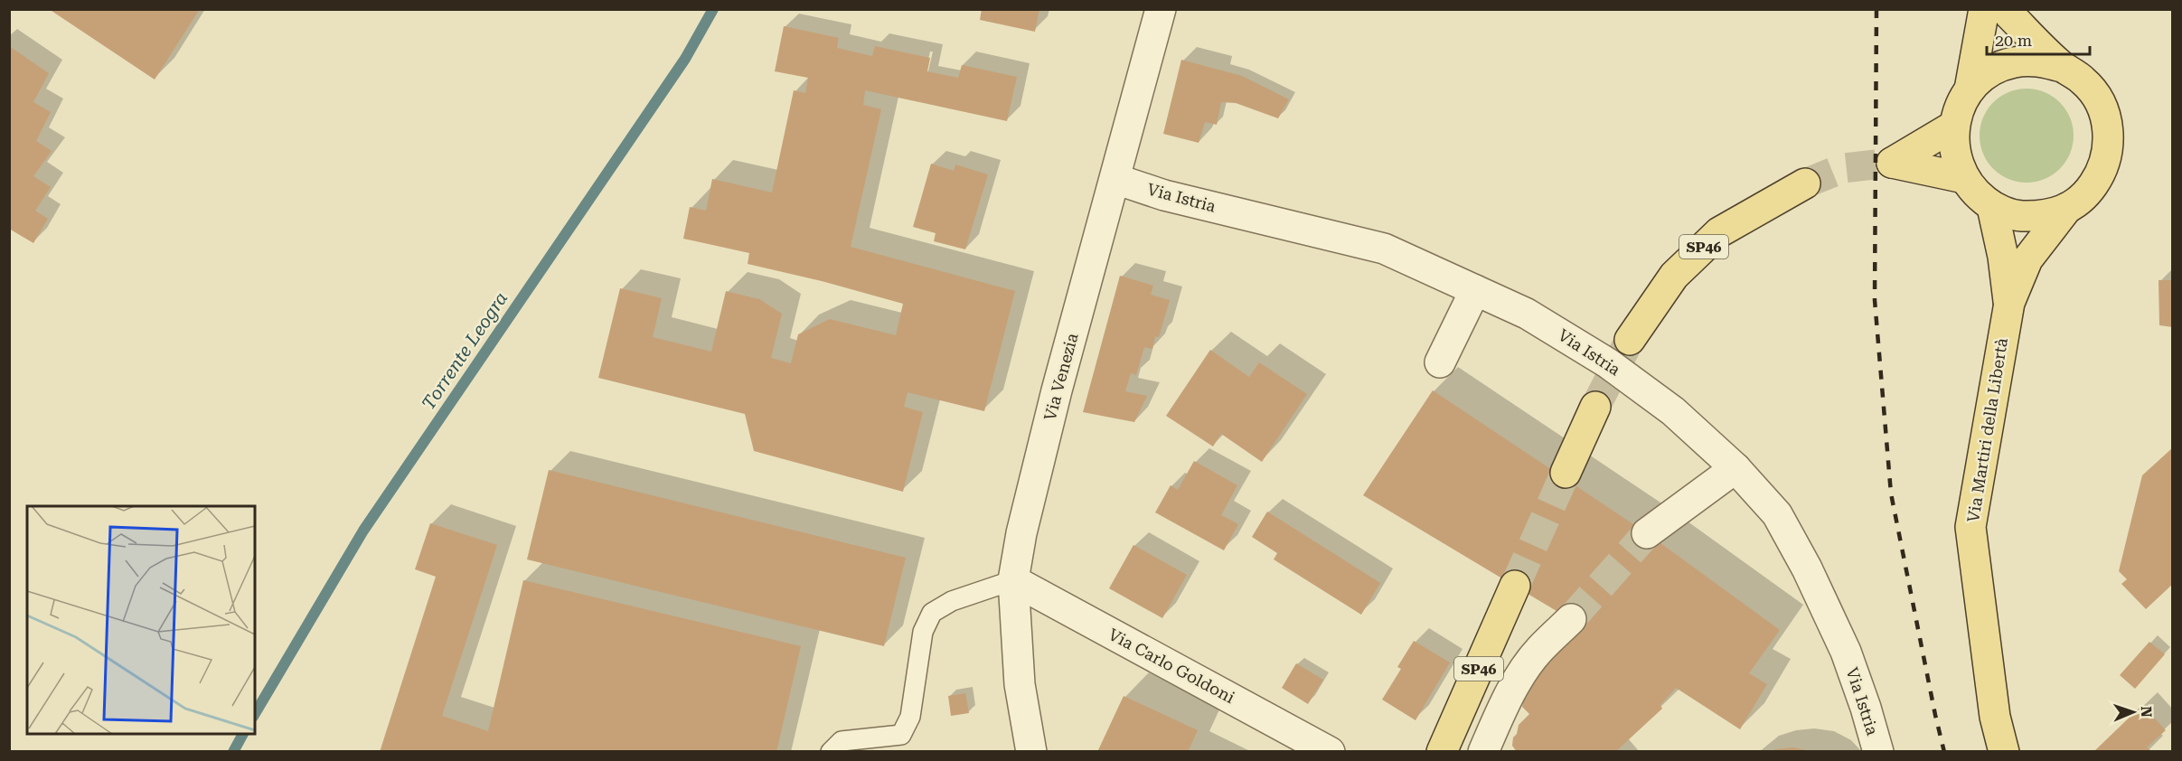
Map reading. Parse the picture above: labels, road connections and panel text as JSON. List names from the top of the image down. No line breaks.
{"streets":{"main road":["SP46","Via Martiri della Libertà"],"street":["Via Istria","Via Venezia","Via Carlo Goldoni"]},"crossings":[["Via Istria","Via Venezia"],["Via Venezia","Via Carlo Goldoni"]],"water":["Torrente Leogra"],"scale_bar":"20 m","north":"right"}
